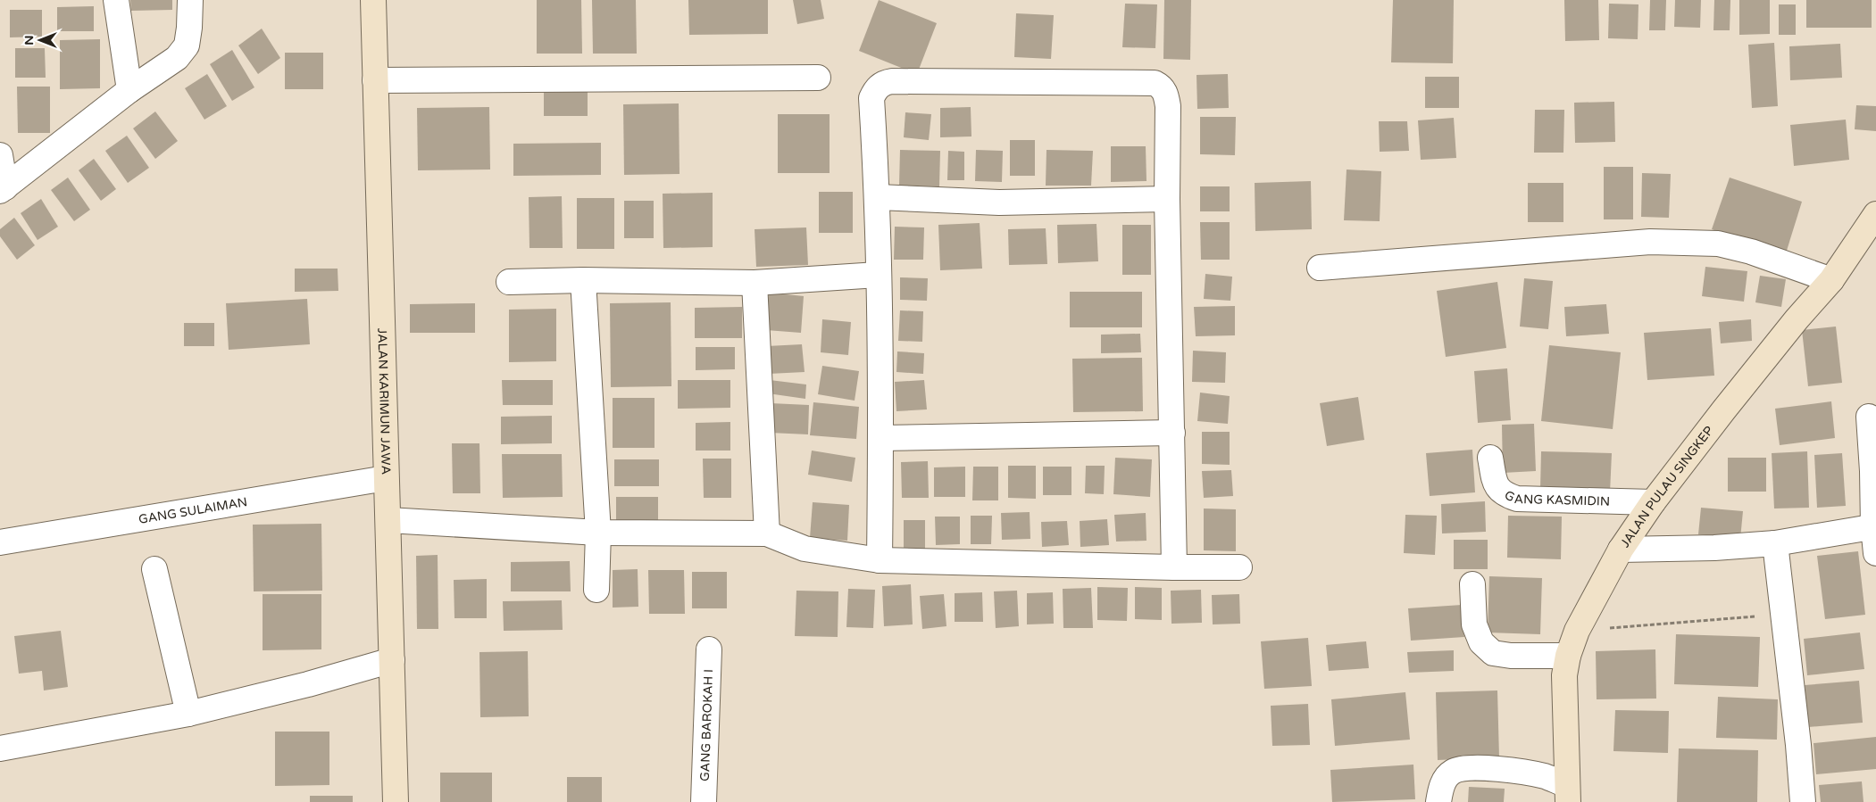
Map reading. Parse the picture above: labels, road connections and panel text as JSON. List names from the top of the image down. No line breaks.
{"streets":{"street":["JALAN KARIMUN JAWA","JALAN PULAU SINGKEP","GANG KASMIDIN","GANG SULAIMAN","GANG BAROKAH I"]},"crossings":[["JALAN KARIMUN JAWA","GANG SULAIMAN"],["JALAN PULAU SINGKEP","GANG KASMIDIN"]],"north":"left"}
